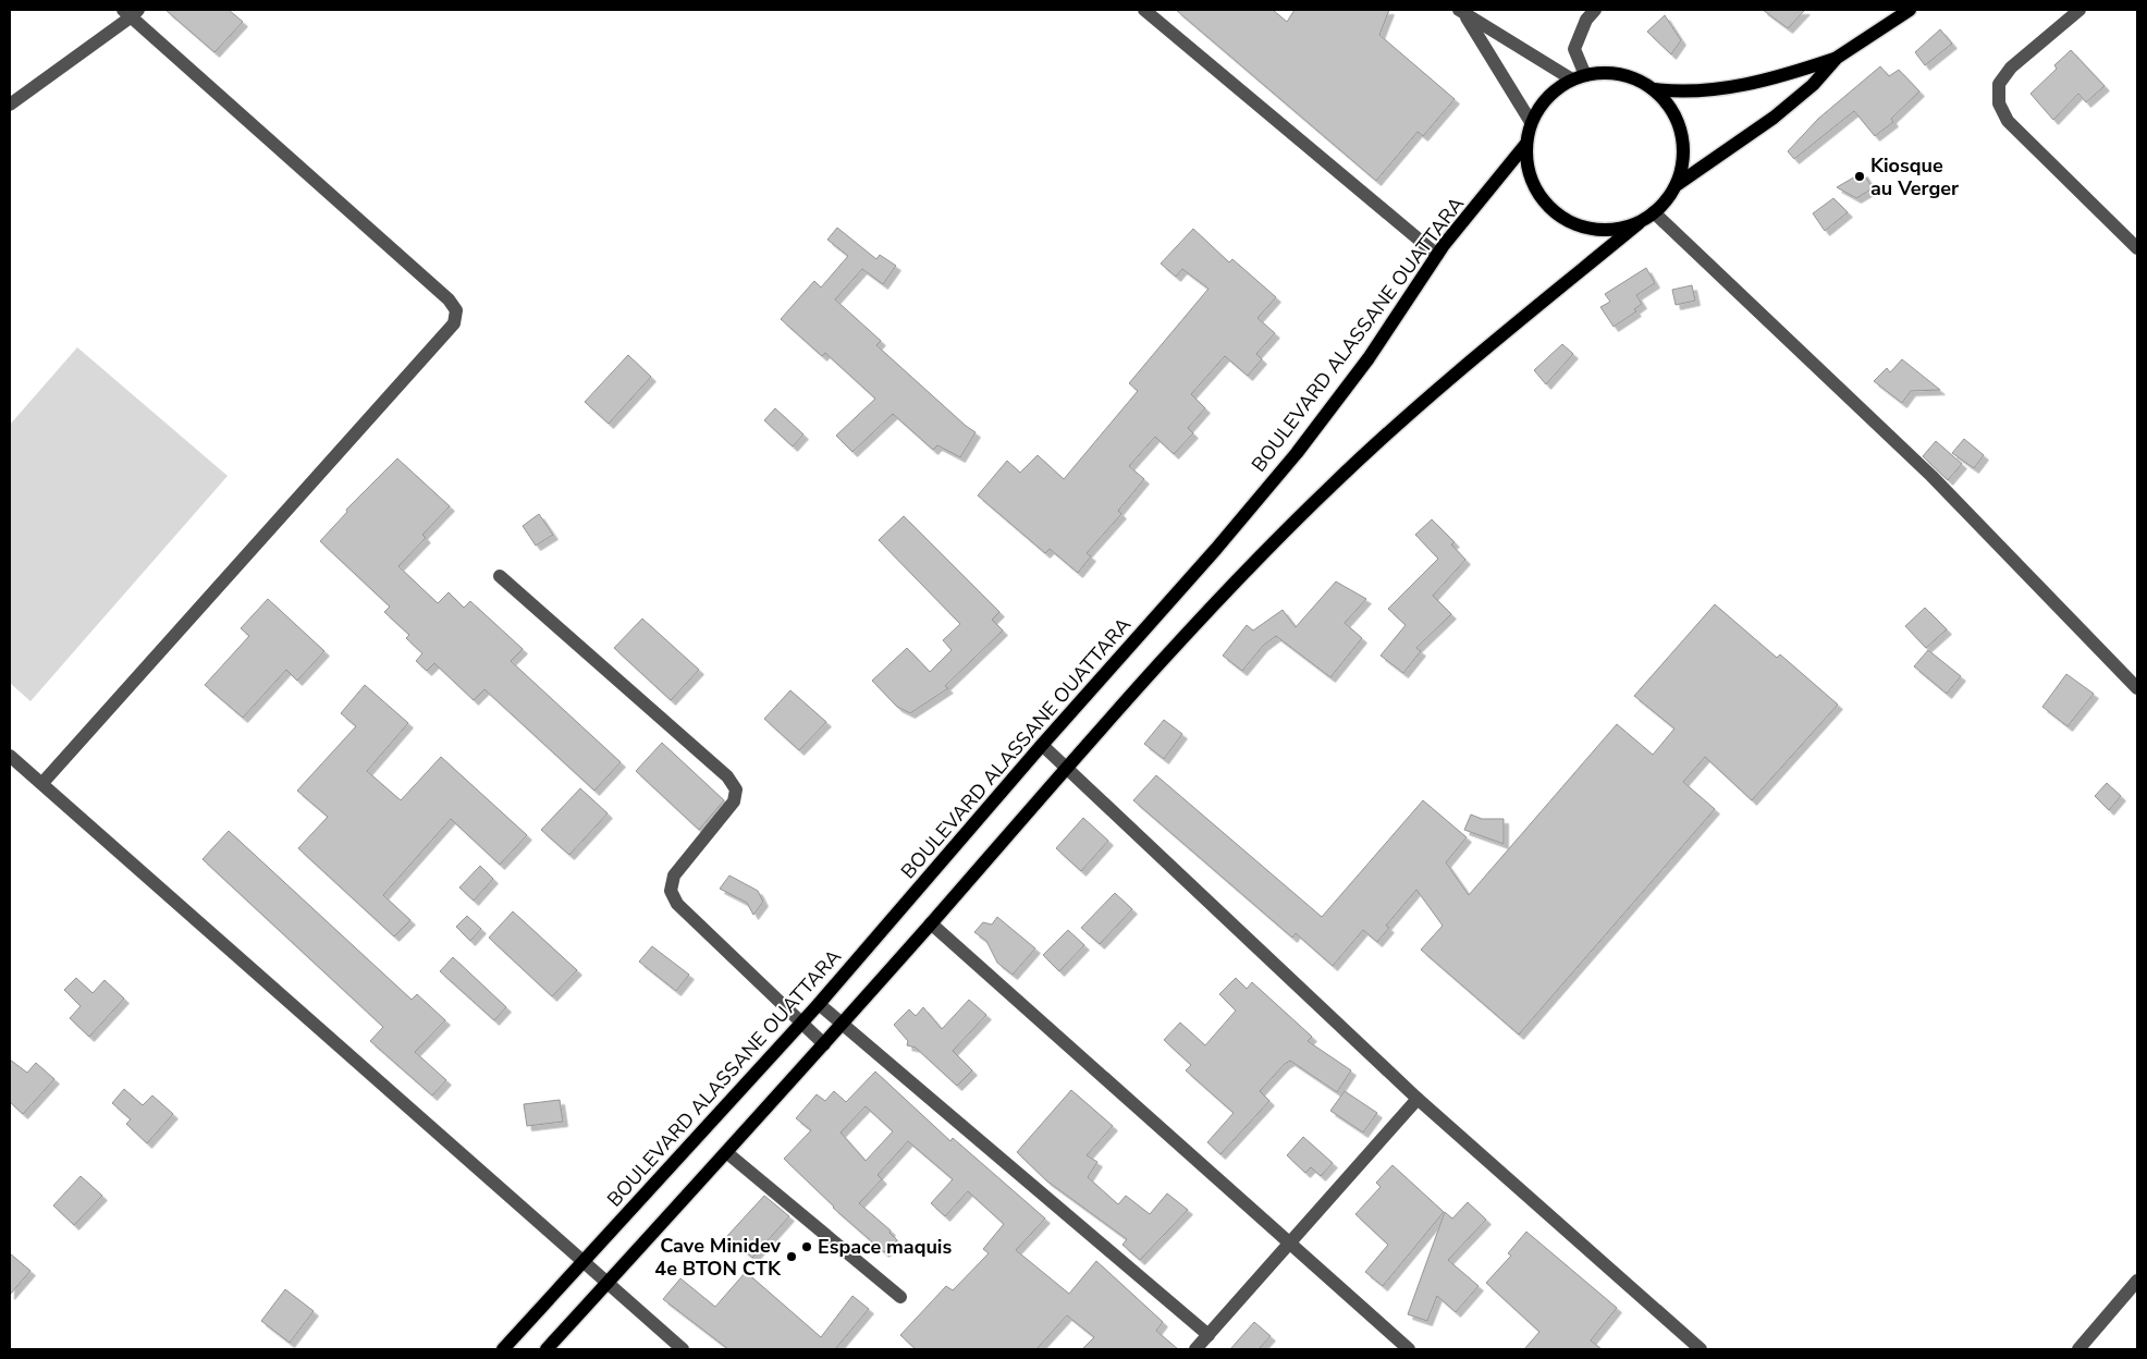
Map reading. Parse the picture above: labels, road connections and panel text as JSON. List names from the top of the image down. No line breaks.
{"streets":{"main road":["BOULEVARD ALASSANE OUATTARA"]},"places":["Kiosque au Verger","Espace maquis","Cave Minidev 4e BTON CTK"]}
